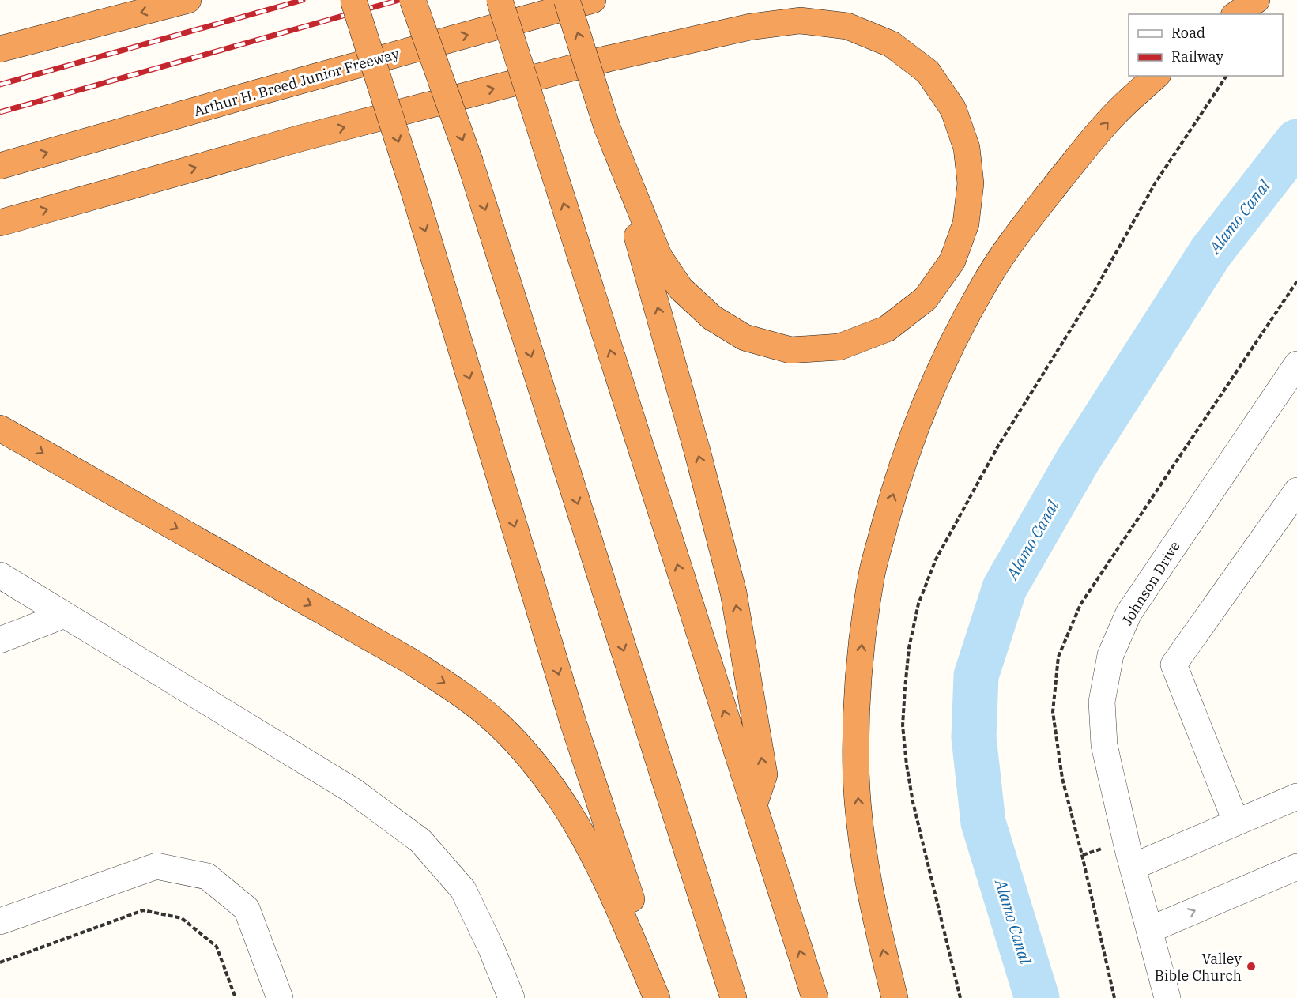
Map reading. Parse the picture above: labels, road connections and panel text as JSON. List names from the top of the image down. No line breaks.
{"streets":{"highway":["Arthur H. Breed Junior Freeway"],"street":["Johnson Drive"]},"water":["Alamo Canal"],"places":["Valley Bible Church"],"legend":["Road","Railway"]}
